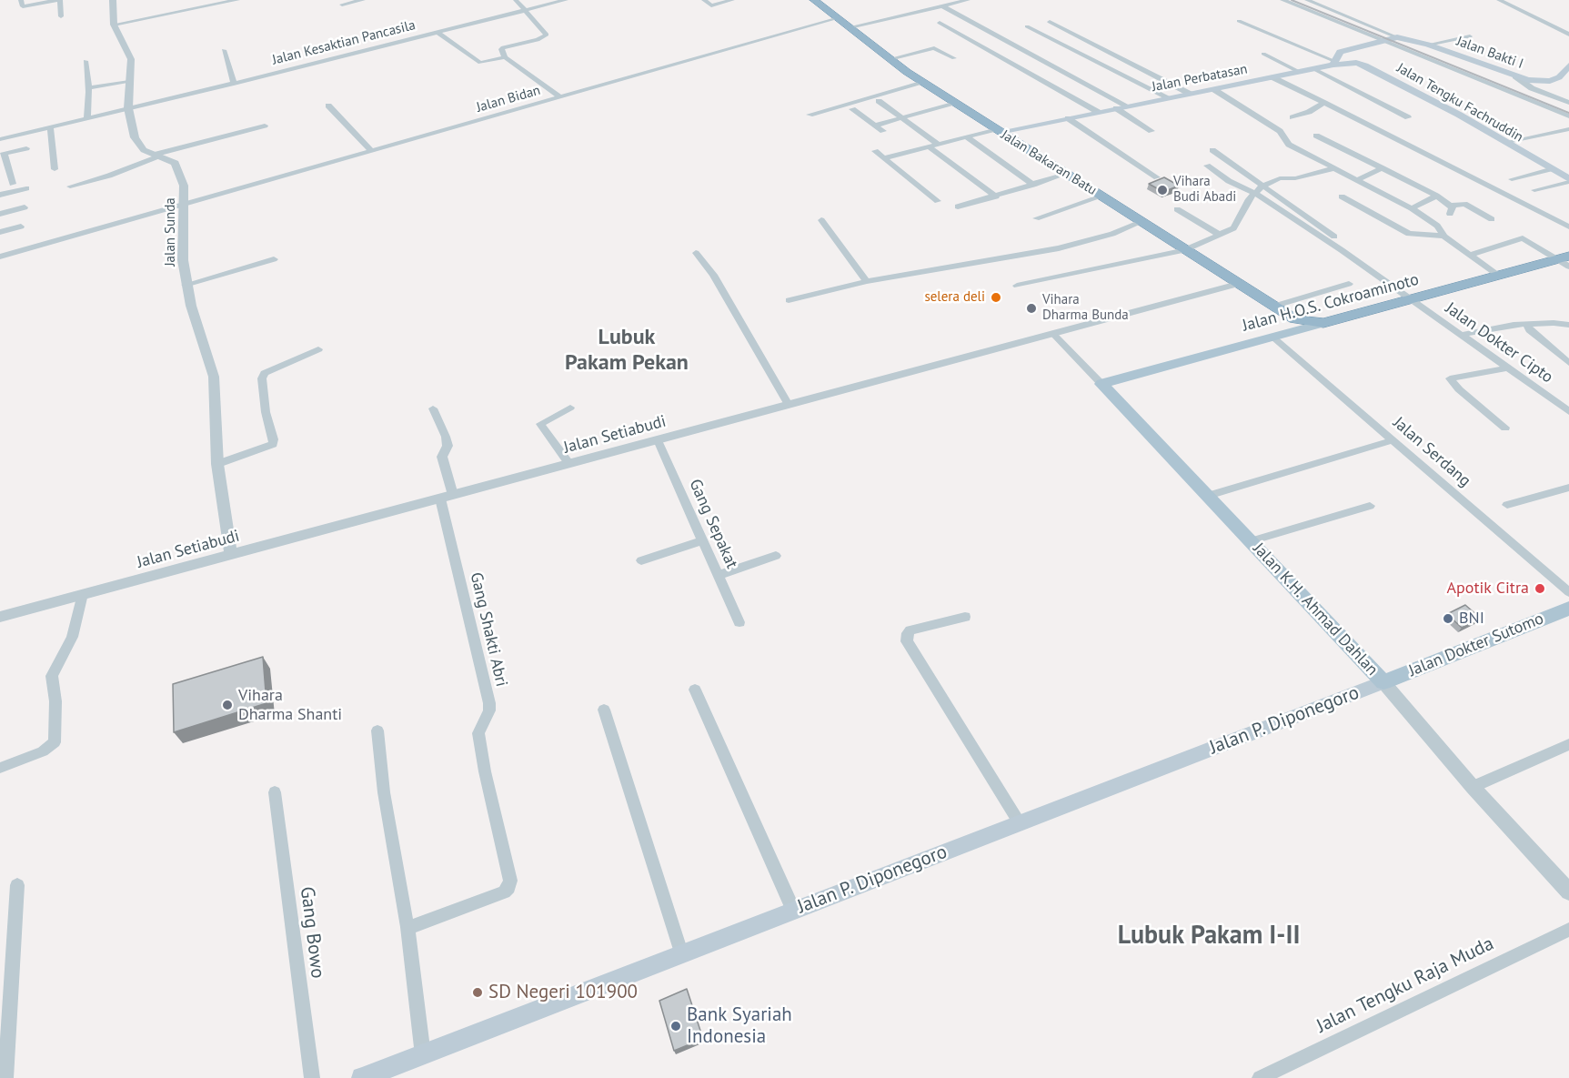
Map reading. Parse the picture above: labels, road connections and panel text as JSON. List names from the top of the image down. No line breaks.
{"streets":{"highway":["Jalan Bakaran Batu","Jalan H.O.S. Cokroaminoto"],"main road":["Jalan Bakti I","Jalan Perbatasan","Jalan Tengku Fachruddin","Jalan K.H. Ahmad Dahlan","Jalan Dokter Sutomo","Jalan P. Diponegoro"],"street":["Jalan Kesaktian Pancasila","Jalan Bidan","Jalan Sunda","Jalan Dokter Cipto","Jalan Setiabudi","Jalan Serdang","Gang Sepakat","Gang Shakti Abri","Gang Bowo","Jalan Tengku Raja Muda"]},"crossings":[["Jalan Kesaktian Pancasila","Jalan Sunda"],["Jalan Bakti I","Jalan Perbatasan"],["Jalan Perbatasan","Jalan Tengku Fachruddin"],["Jalan Perbatasan","Jalan Bakaran Batu"],["Jalan Bidan","Jalan Bakaran Batu"],["Jalan Bidan","Jalan Sunda"],["Jalan Bakaran Batu","Jalan H.O.S. Cokroaminoto"],["Jalan Bakaran Batu","Jalan Setiabudi"],["Jalan Sunda","Jalan Setiabudi"],["Jalan H.O.S. Cokroaminoto","Jalan Dokter Cipto"],["Jalan H.O.S. Cokroaminoto","Jalan Serdang"],["Jalan H.O.S. Cokroaminoto","Jalan K.H. Ahmad Dahlan"],["Jalan Setiabudi","Gang Sepakat"],["Jalan Setiabudi","Jalan K.H. Ahmad Dahlan"],["Jalan Setiabudi","Gang Shakti Abri"],["Jalan K.H. Ahmad Dahlan","Jalan Dokter Sutomo"],["Jalan K.H. Ahmad Dahlan","Jalan P. Diponegoro"],["Jalan Dokter Sutomo","Jalan P. Diponegoro"]],"districts":["Lubuk Pakam Pekan","Lubuk Pakam I-II"],"places":["Vihara Budi Abadi","selera deli","Vihara Dharma Bunda","Apotik Citra","BNI","Vihara Dharma Shanti","SD Negeri 101900","Bank Syariah Indonesia"]}
